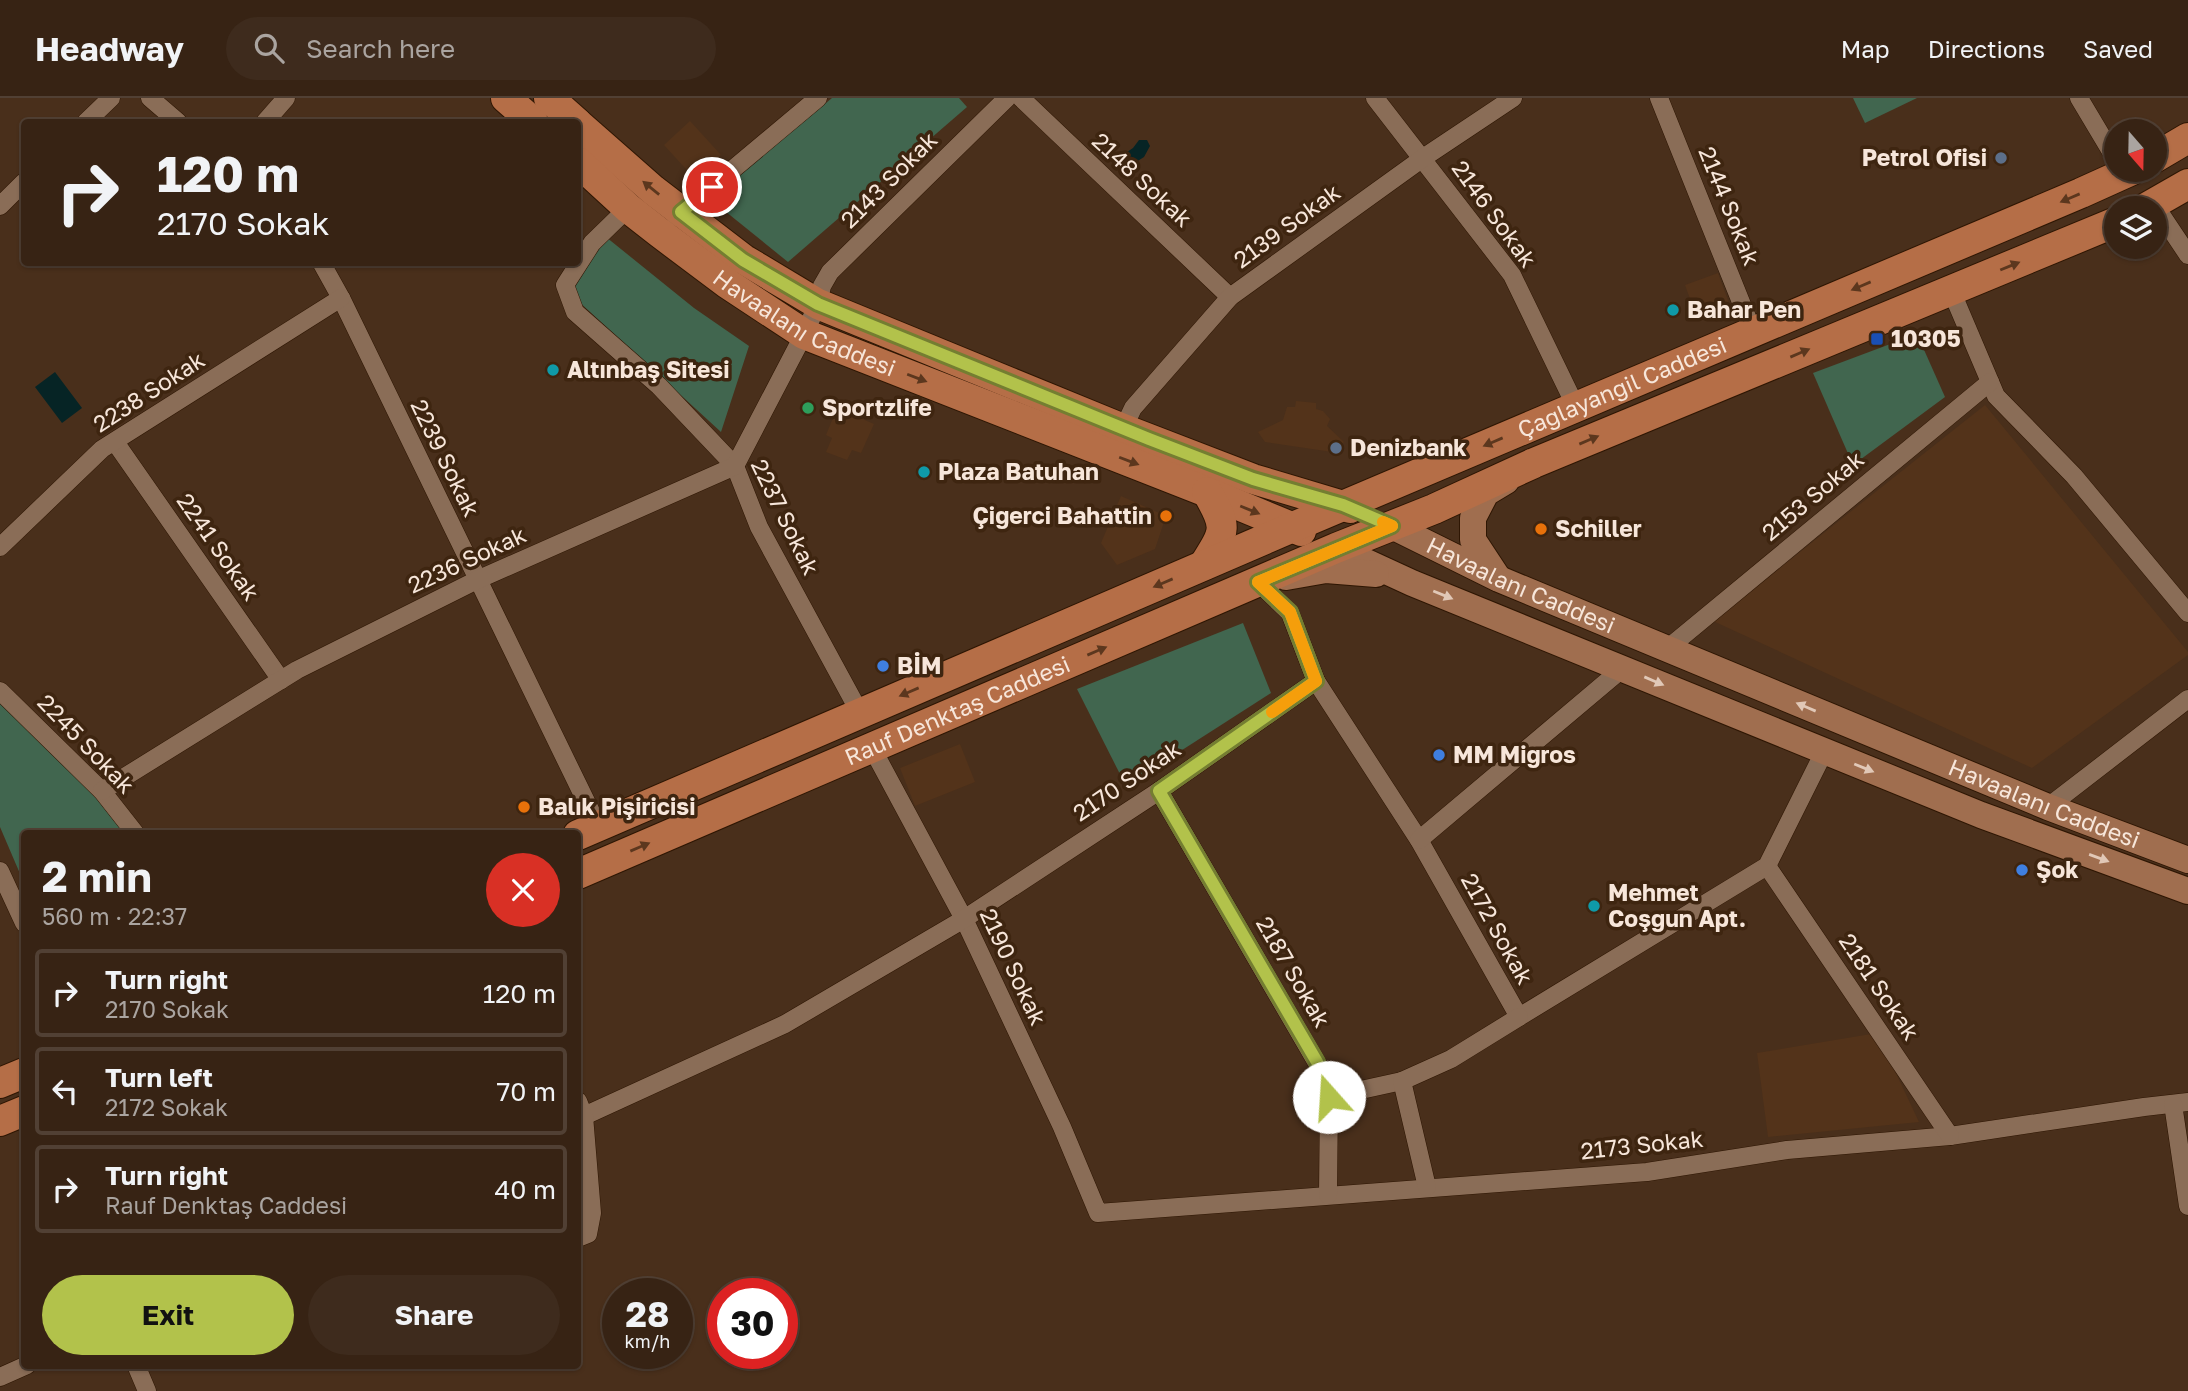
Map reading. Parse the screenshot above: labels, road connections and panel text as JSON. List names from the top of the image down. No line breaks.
{"streets":{"main road":["Havaalanı Caddesi","Çağlayangil Caddesi","Rauf Denktaş Caddesi"],"street":["2143 Sokak","2148 Sokak","2144 Sokak","2146 Sokak","2139 Sokak","2238 Sokak","2239 Sokak","2153 Sokak","2237 Sokak","2241 Sokak","2236 Sokak","2245 Sokak","2170 Sokak","2172 Sokak","2190 Sokak","2187 Sokak","2181 Sokak","2173 Sokak"]},"crossings":[["2143 Sokak","Havaalanı Caddesi"],["2148 Sokak","2139 Sokak"],["2144 Sokak","Çağlayangil Caddesi"],["2146 Sokak","2139 Sokak"],["2146 Sokak","Çağlayangil Caddesi"],["2139 Sokak","Havaalanı Caddesi"],["Havaalanı Caddesi","Çağlayangil Caddesi"],["Havaalanı Caddesi","2153 Sokak"],["Havaalanı Caddesi","2237 Sokak"],["Havaalanı Caddesi","Rauf Denktaş Caddesi"],["Çağlayangil Caddesi","Rauf Denktaş Caddesi"],["2238 Sokak","2239 Sokak"],["2238 Sokak","2241 Sokak"],["2239 Sokak","2236 Sokak"],["2239 Sokak","Rauf Denktaş Caddesi"],["2237 Sokak","2236 Sokak"],["2237 Sokak","Rauf Denktaş Caddesi"],["2241 Sokak","2236 Sokak"],["2236 Sokak","2245 Sokak"],["Rauf Denktaş Caddesi","2172 Sokak"],["Rauf Denktaş Caddesi","2190 Sokak"],["2170 Sokak","2172 Sokak"],["2170 Sokak","2190 Sokak"],["2170 Sokak","2187 Sokak"],["2172 Sokak","2181 Sokak"],["2190 Sokak","2173 Sokak"],["2187 Sokak","2173 Sokak"],["2181 Sokak","2173 Sokak"]],"places":{"other":["Petrol Ofisi","Bahar Pen","Altınbaş Sitesi","Sportzlife","Denizbank","Plaza Batuhan","Çiğerci Bahattin","Schiller","BİM","MM Migros","Balık Pişiricisi","Şok","Mehmet Coşgun Apt."],"transit":["10305"]},"north":"bottom","page":{"header":"Headway","search":"Search here","nav":["Map","Directions","Saved"],"turn":["120 m","2170 Sokak"],"heading":["2 min","560 m · 22:37"],"list":[{"name":"Turn right","note":"2170 Sokak","value":"120 m"},{"name":"Turn left","note":"2172 Sokak","value":"70 m"},{"name":"Turn right","note":"Rauf Denktaş Caddesi","value":"40 m"}],"buttons":["Exit","Share"],"speed":"28 km/h","limit":"30"}}
